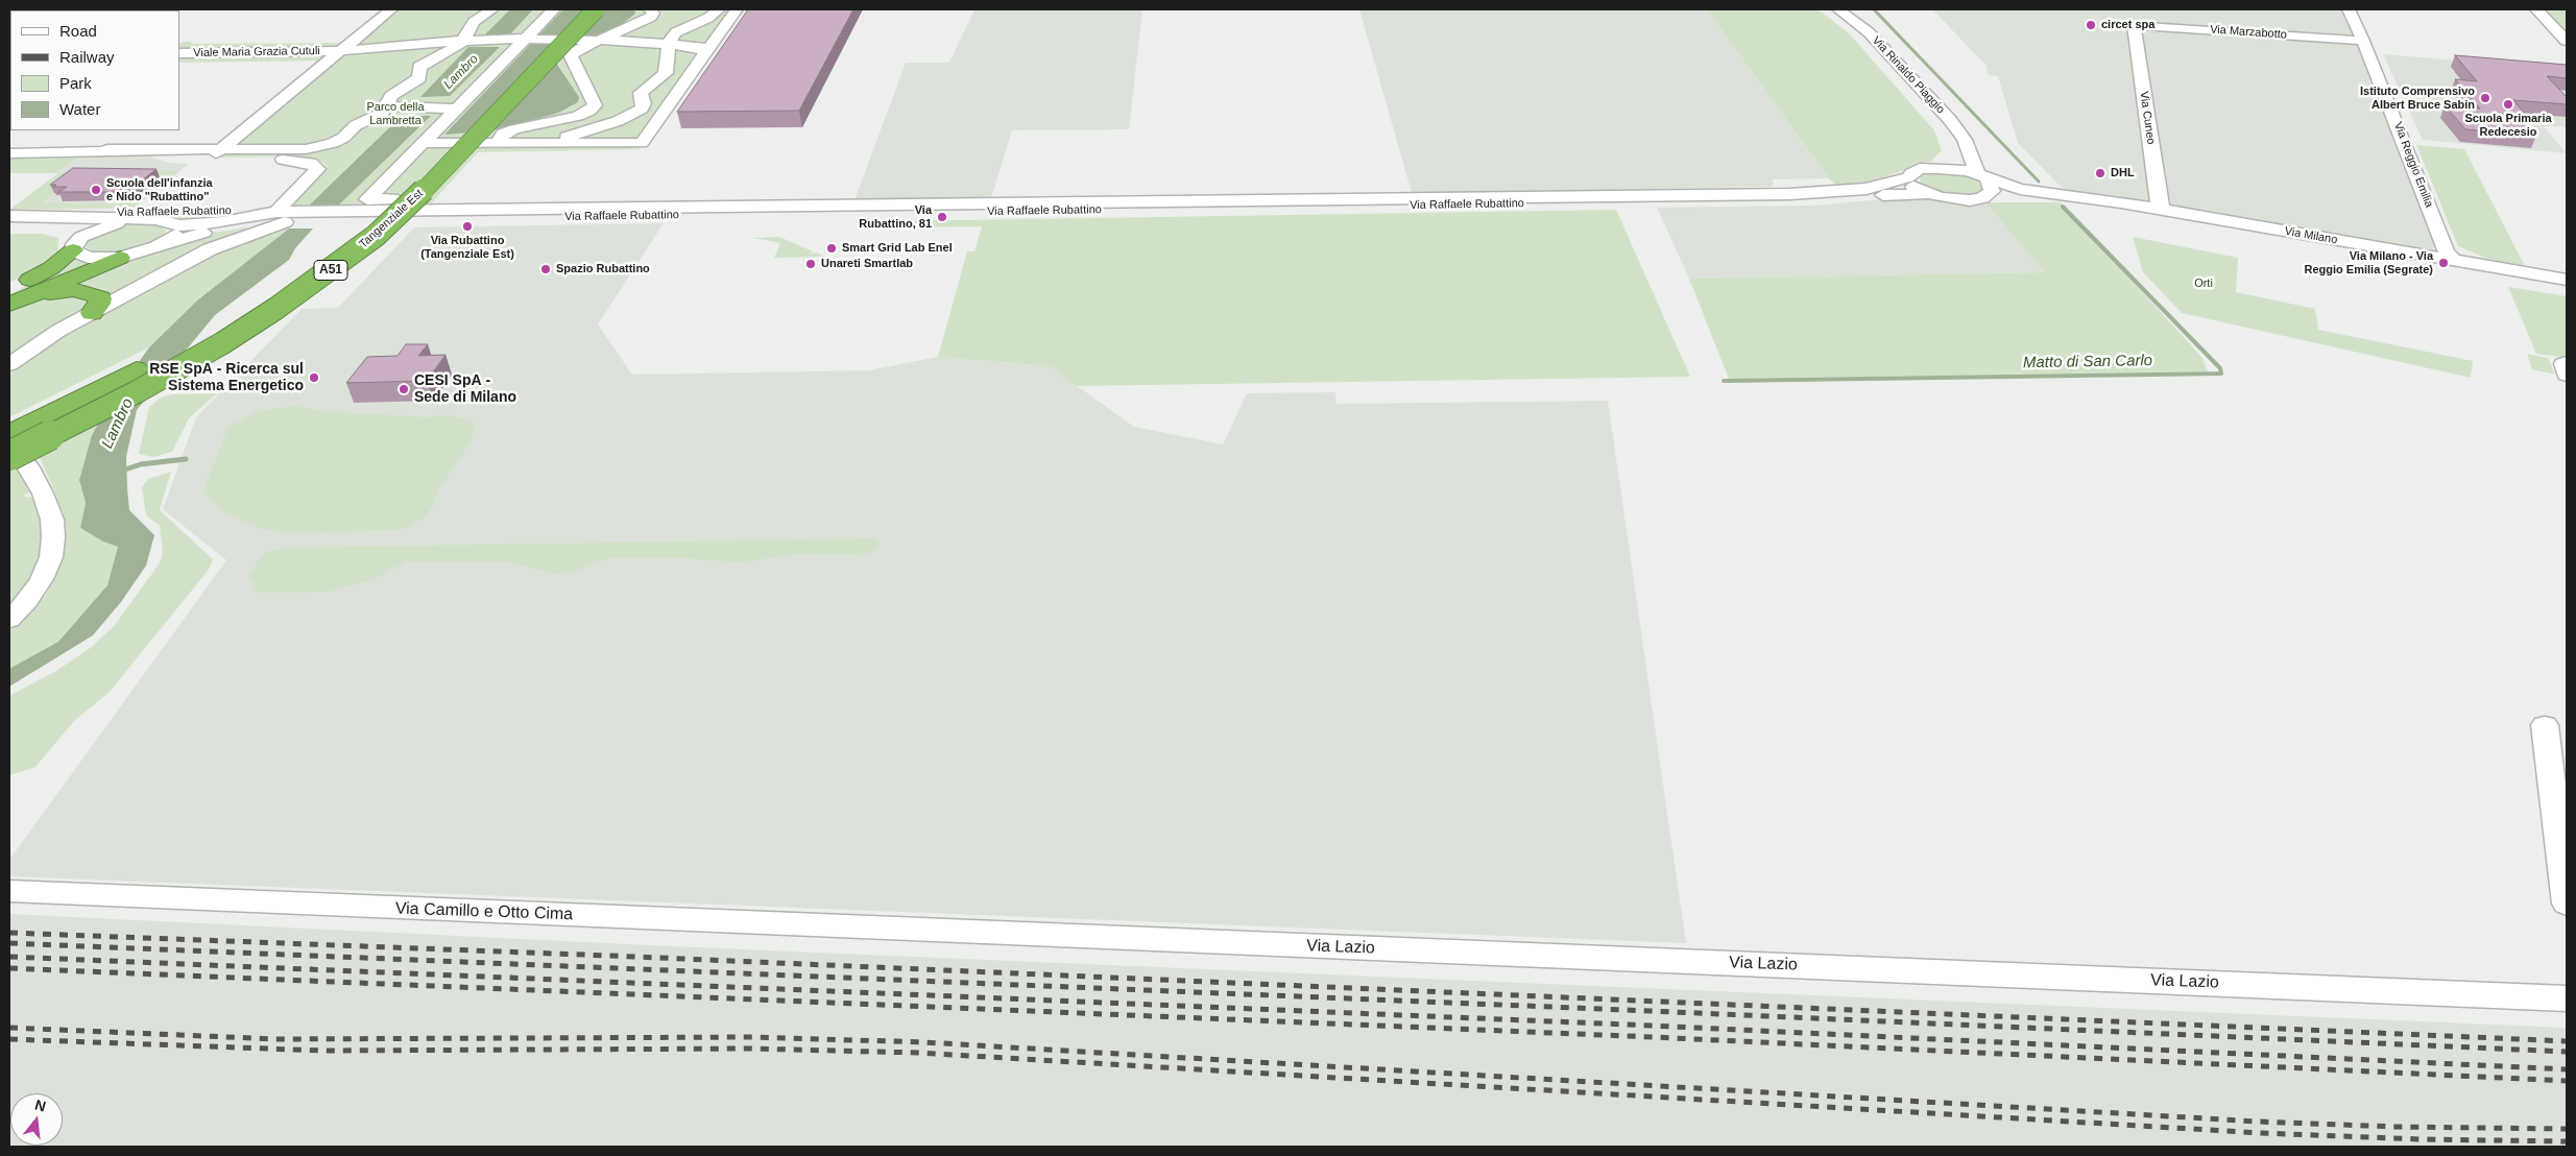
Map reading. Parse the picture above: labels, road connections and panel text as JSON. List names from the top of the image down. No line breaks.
{"streets":{"highway":["Tangenziale Est","A51"],"street":["Via Marzabotto","Viale Maria Grazia Cutuli","Via Rinaldo Piaggio","Via Cuneo","Via Reggio Emilia","Via Raffaele Rubattino","Via Milano","Via Camillo e Otto Cima","Via Lazio"]},"crossings":[["Via Marzabotto","Via Cuneo"],["Via Marzabotto","Via Reggio Emilia"],["Via Rinaldo Piaggio","Via Raffaele Rubattino"],["Via Rinaldo Piaggio","Via Milano"],["Via Cuneo","Via Milano"],["Via Reggio Emilia","Via Milano"],["Via Raffaele Rubattino","Via Milano"],["Via Camillo e Otto Cima","Via Lazio"]],"water":["Lambro","Matto di San Carlo"],"parks":["Parco della Lambretta","Orti"],"places":["circet spa","Istituto Comprensivo Albert Bruce Sabin","Scuola Primaria Redecesio","DHL","Scuola dell'infanzia e Nido \"Rubattino\"","Via Rubattino, 81","Via Rubattino (Tangenziale Est)","Smart Grid Lab Enel","Via Milano - Via Reggio Emilia (Segrate)","Unareti Smartlab","Spazio Rubattino","RSE SpA - Ricerca sul Sistema Energetico","CESI SpA - Sede di Milano"],"legend":["Road","Railway","Park","Water"],"north":"top"}
